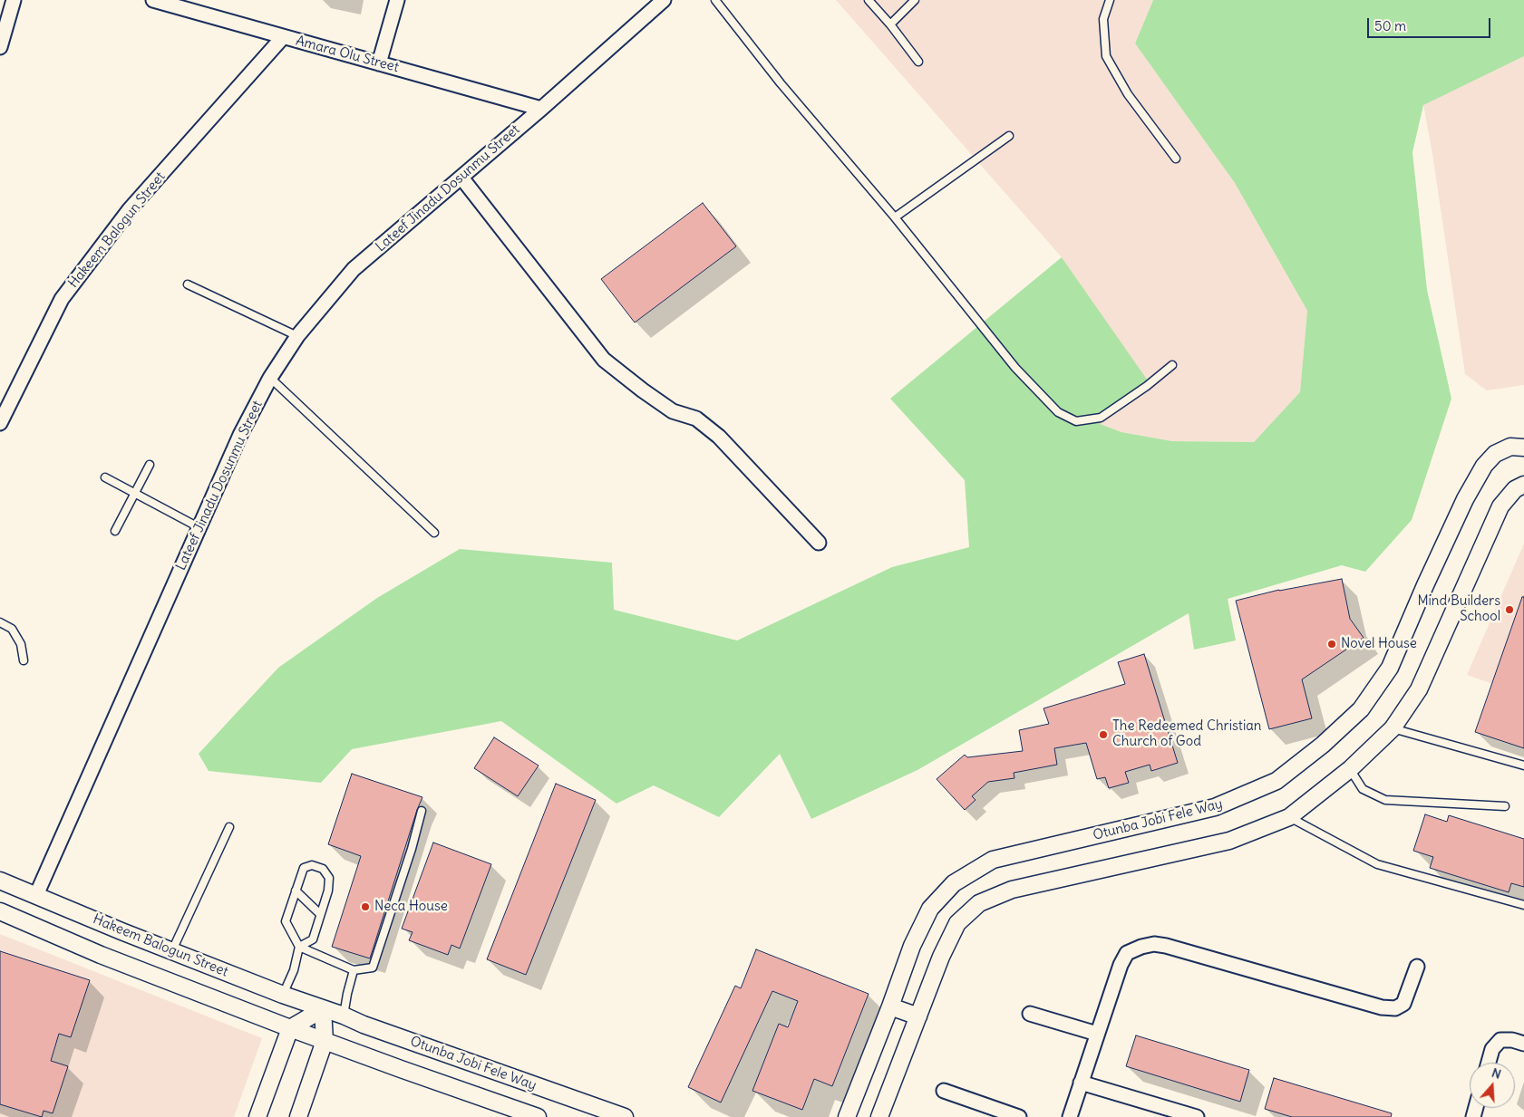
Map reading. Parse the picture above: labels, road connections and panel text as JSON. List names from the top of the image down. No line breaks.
{"streets":{"street":["Amara Olu Street","Lateef Jinadu Dosunmu Street","Hakeem Balogun Street","Otunba Jobi Fele Way"]},"crossings":[["Amara Olu Street","Lateef Jinadu Dosunmu Street"],["Amara Olu Street","Hakeem Balogun Street"],["Lateef Jinadu Dosunmu Street","Hakeem Balogun Street"],["Hakeem Balogun Street","Otunba Jobi Fele Way"]],"places":["Mind Builders School","Novel House","The Redeemed Christian Church of God","Neca House"],"scale_bar":"50 m","north":"top"}
